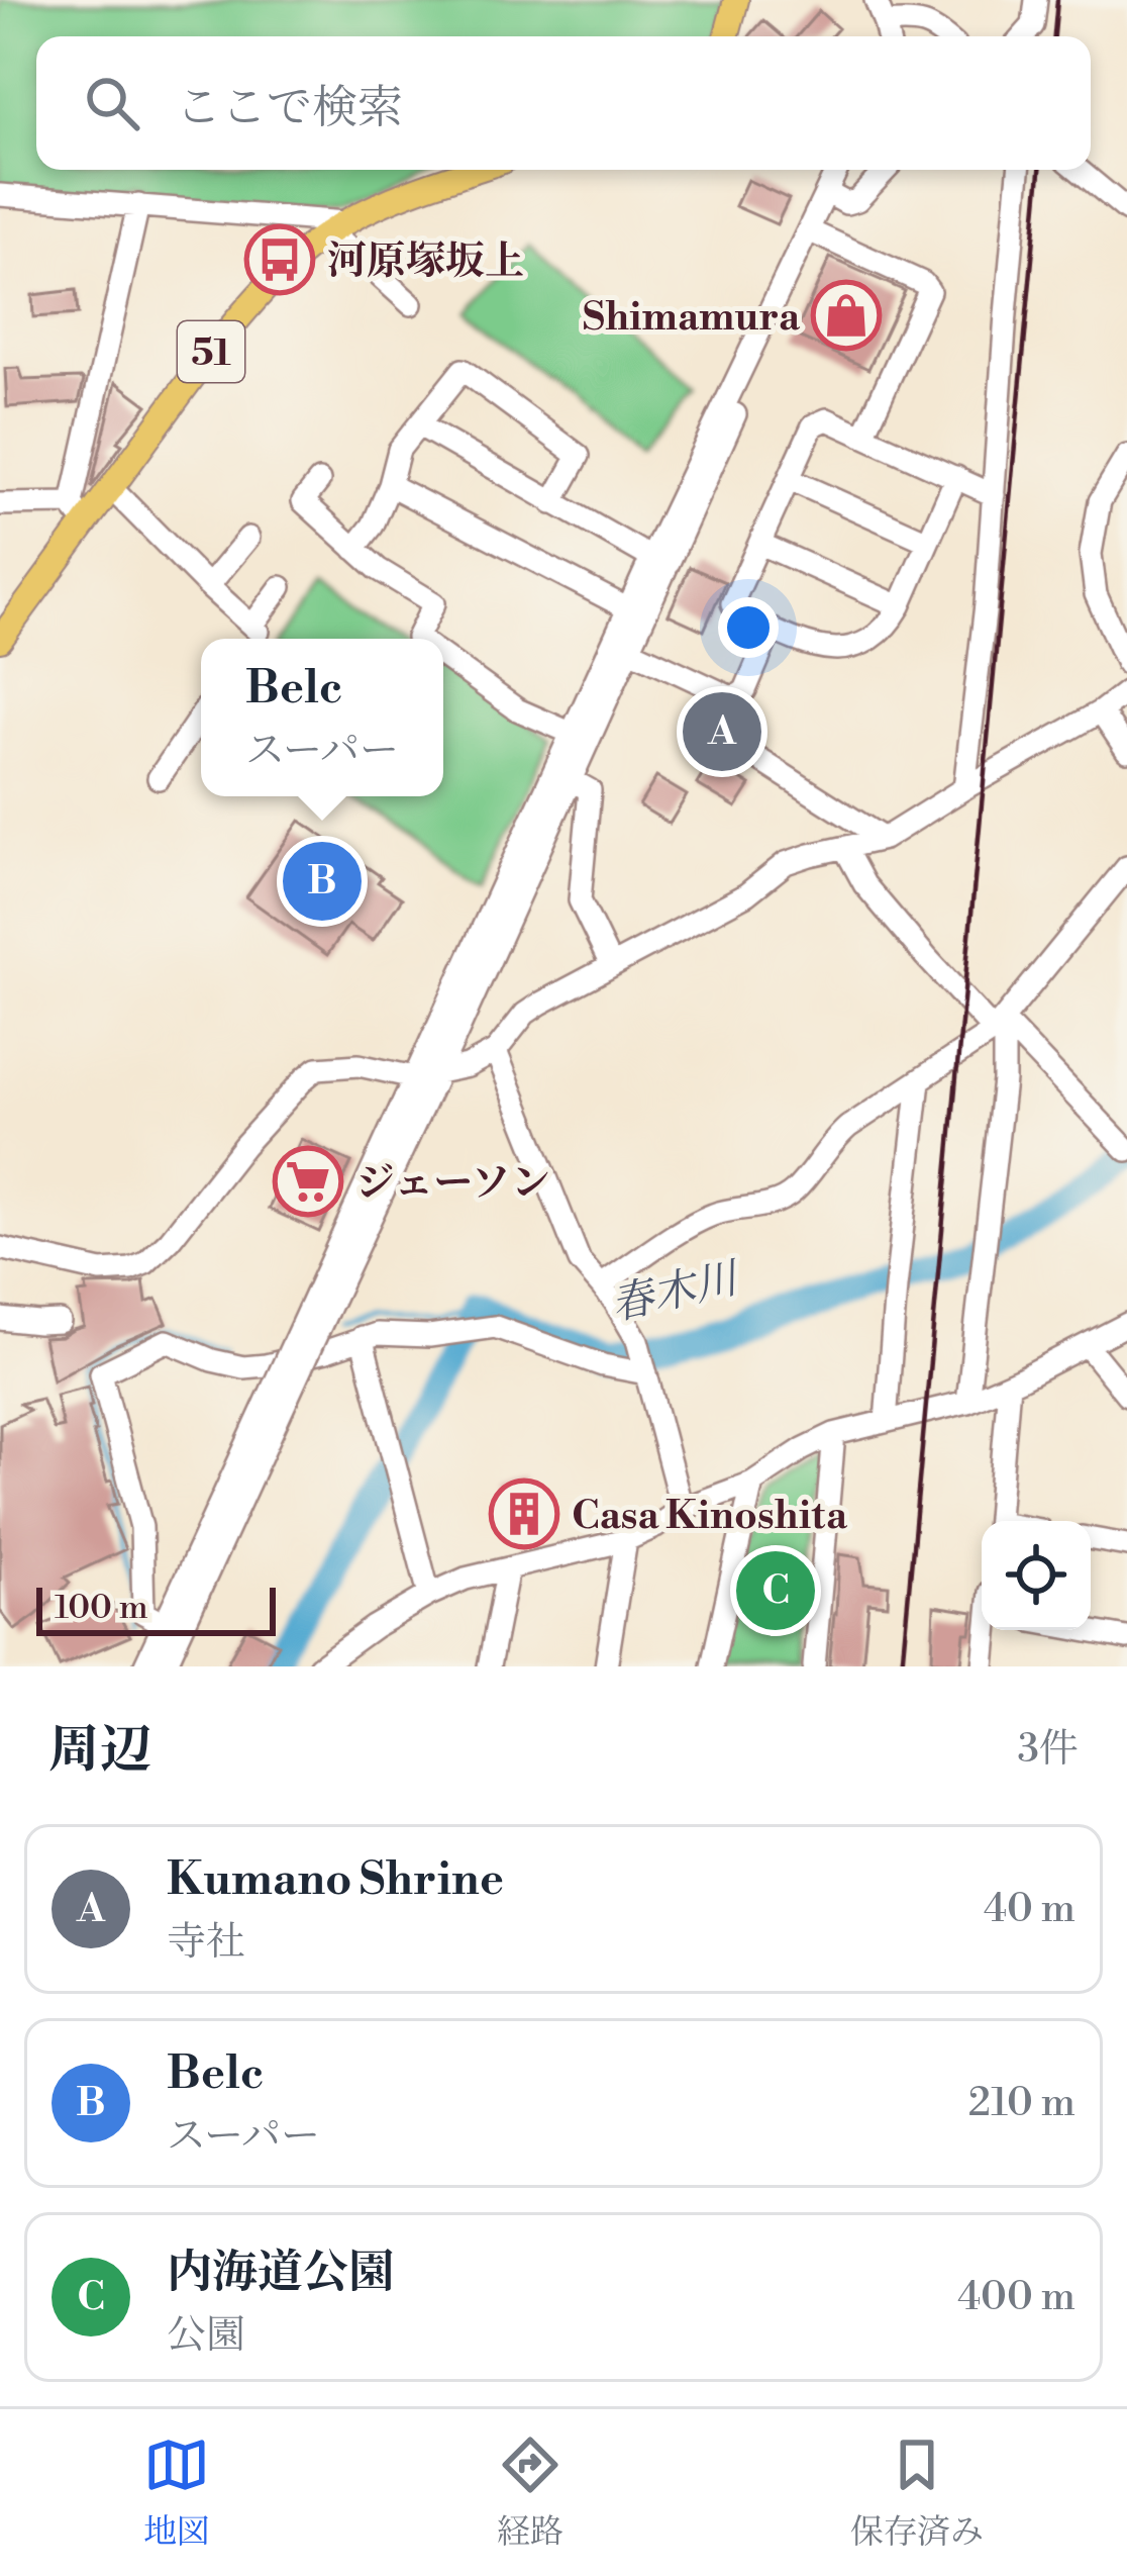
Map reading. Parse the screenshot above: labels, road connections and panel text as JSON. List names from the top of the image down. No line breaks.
{"streets":{"main road":["51"]},"water":["春木川"],"places":{"bus stop":["河原塚坂上"],"shop":["Shimamura"],"supermarket":["ジェーソン"],"building":["Casa Kinoshita"]},"scale_bar":"100 m","page":{"search":"ここで検索","popup":["Belc","スーパー"],"pins":["A","B","C"],"scale":"100 m","heading":["周辺","3件"],"list":[{"mark":"A","name":"Kumano Shrine","note":"寺社","value":"40 m"},{"mark":"B","name":"Belc","note":"スーパー","value":"210 m"},{"mark":"C","name":"内海道公園","note":"公園","value":"400 m"}],"nav":["地図","経路","保存済み"]}}
